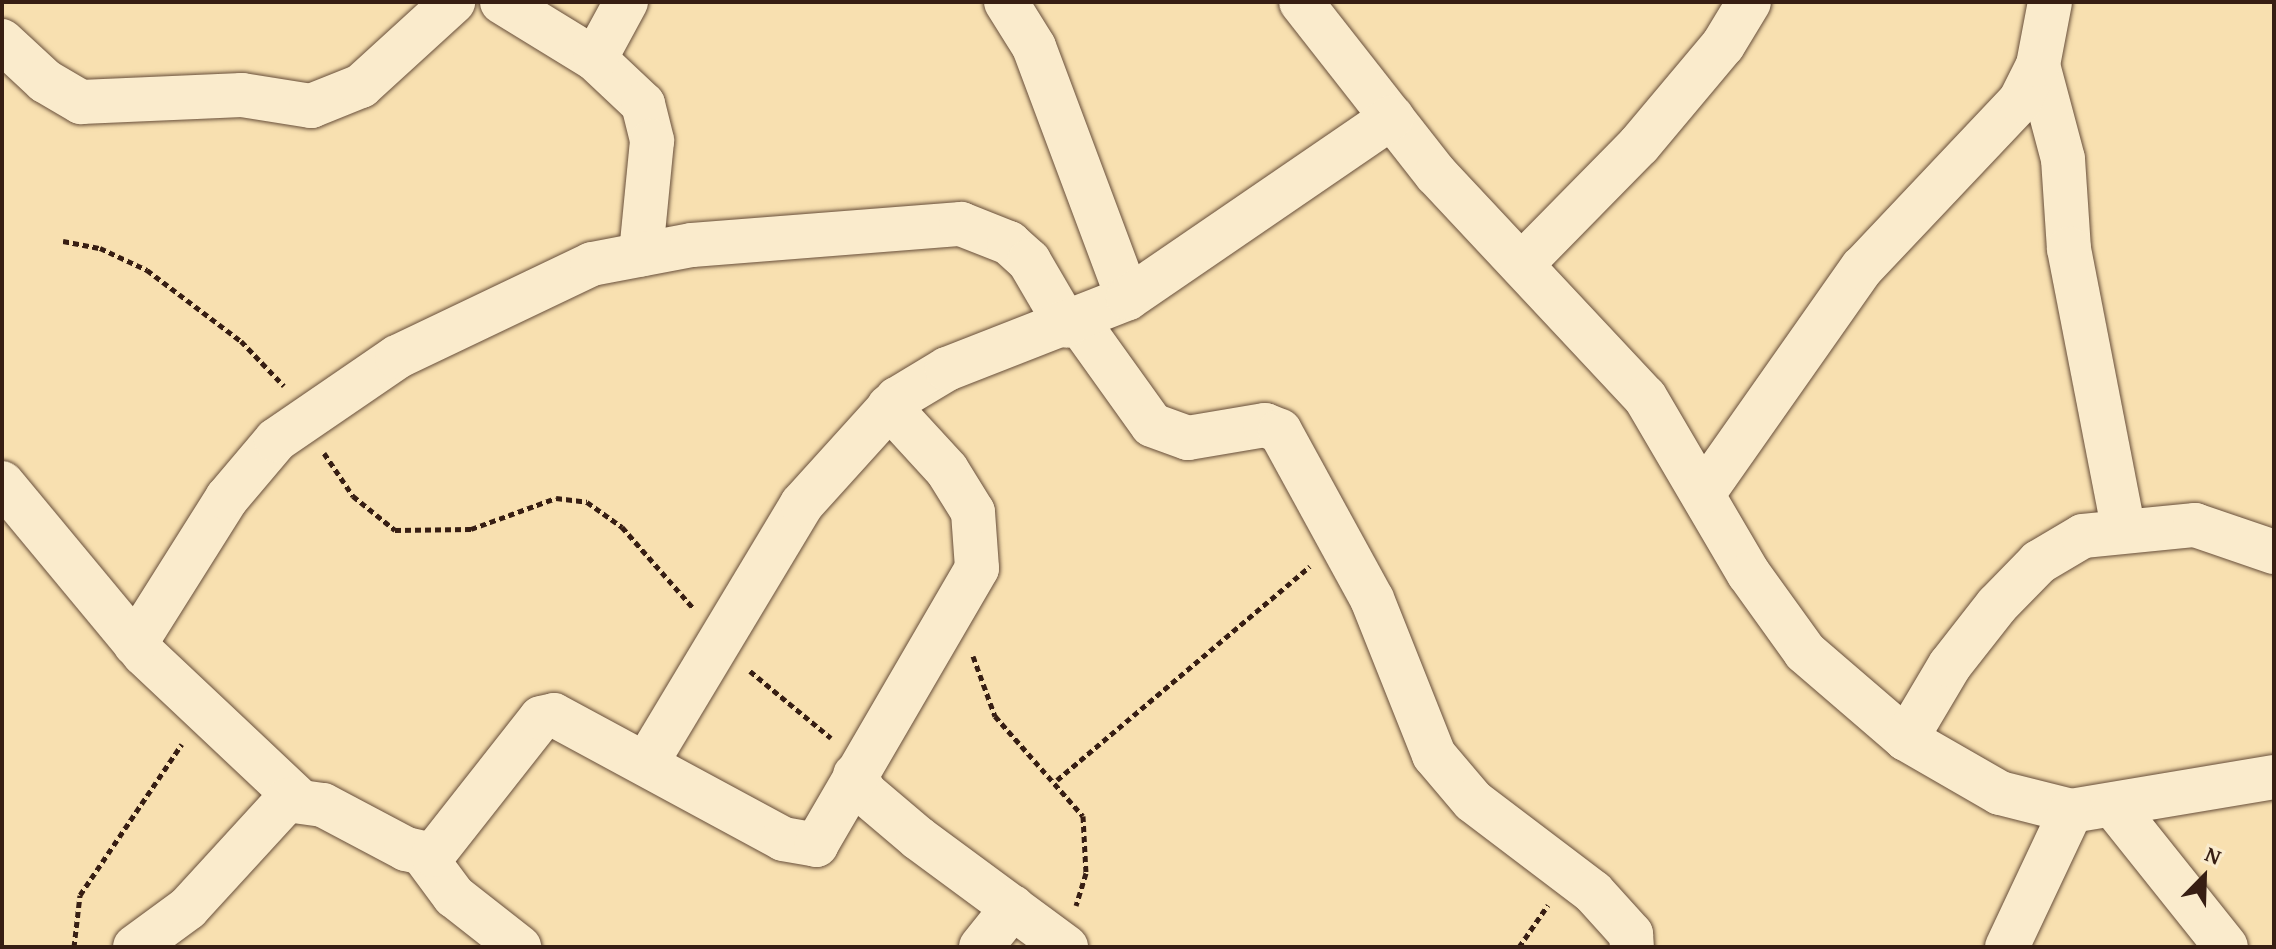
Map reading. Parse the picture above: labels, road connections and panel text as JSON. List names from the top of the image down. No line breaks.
{"north":"top right"}
